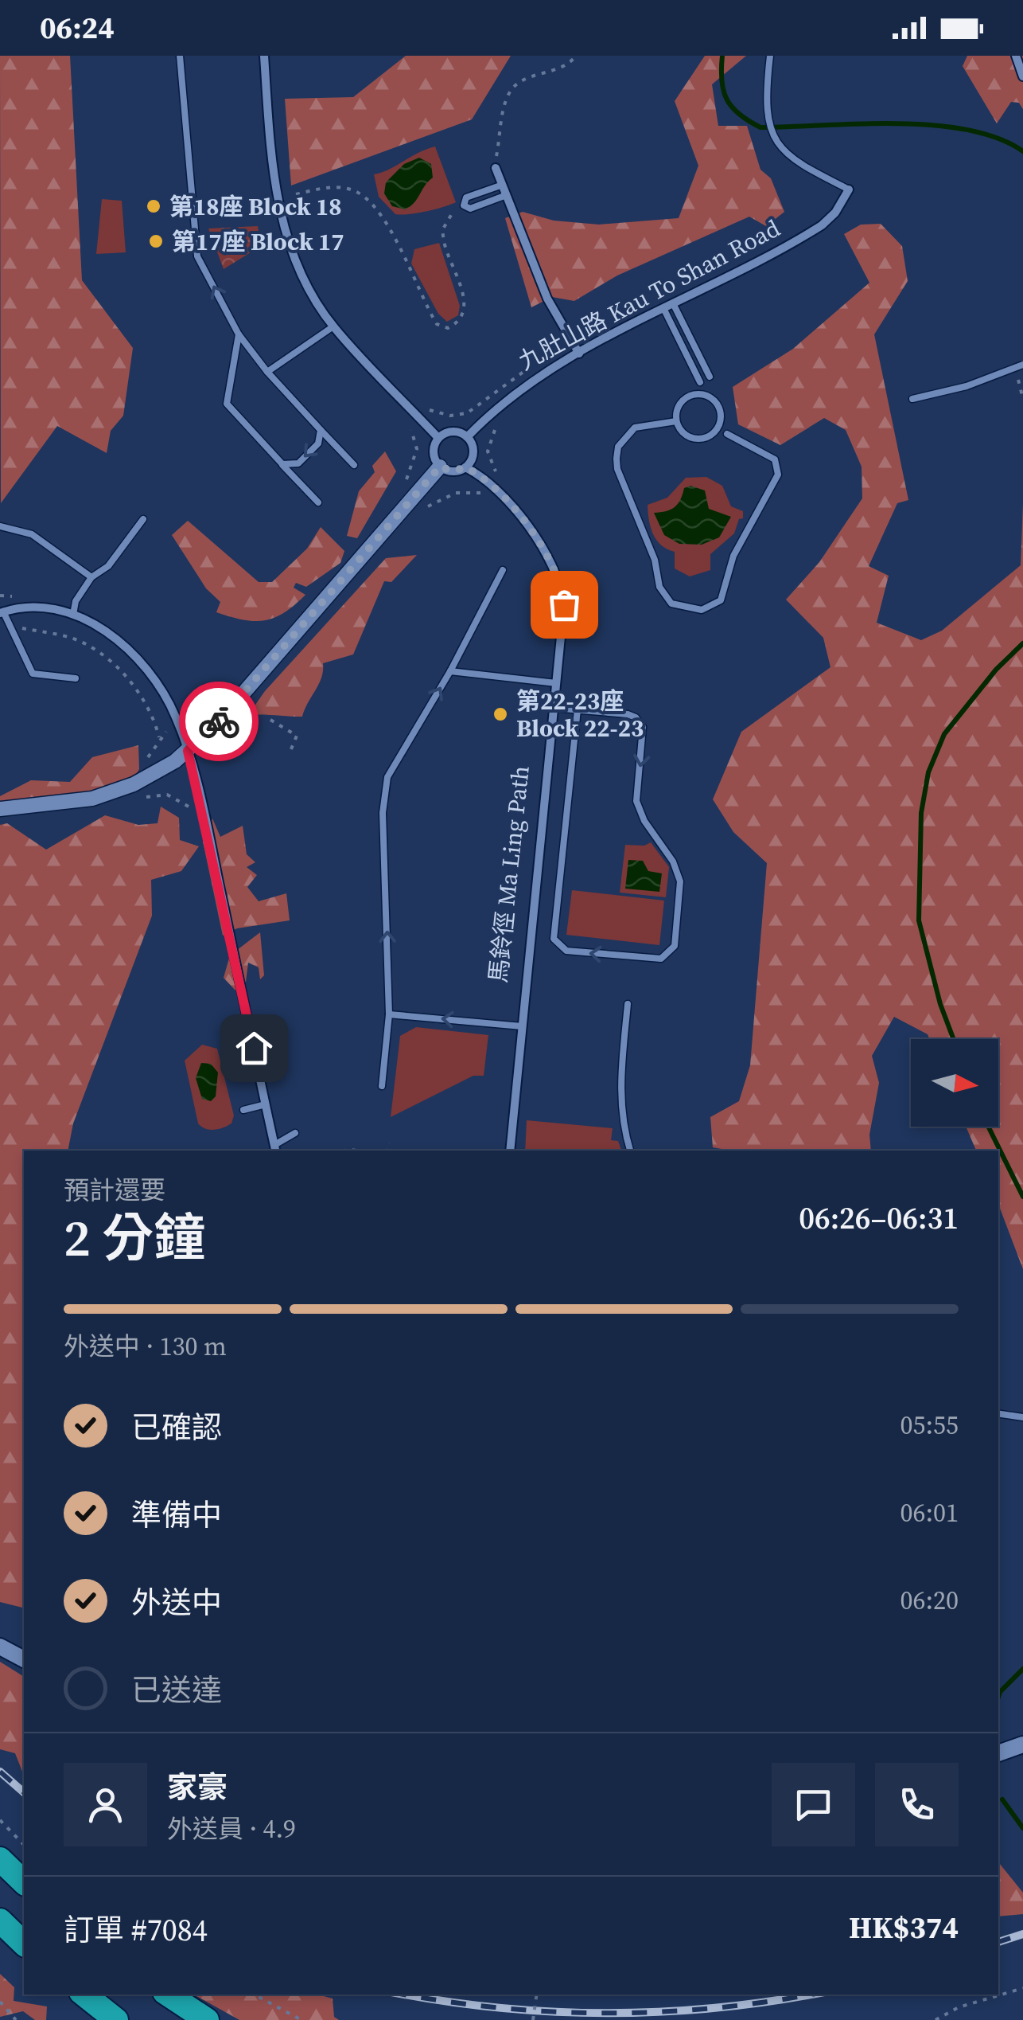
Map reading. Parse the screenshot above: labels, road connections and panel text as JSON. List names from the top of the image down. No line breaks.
{"streets":{"street":["九肚山路 Kau To Shan Road","馬鈴徑 Ma Ling Path"]},"crossings":[["九肚山路 Kau To Shan Road","馬鈴徑 Ma Ling Path"]],"places":["第18座 Block 18","第17座 Block 17","第22-23座 Block 22-23"],"north":"right","page":{"status":"06:24","heading":["2 分鐘","預計還要","06:26–06:31"],"panel":["家豪","外送員 · 4.9","訂單 #7084","HK$374"],"bar":"外送中 · 130 m","list":[["已確認","05:55"],["準備中","06:01"],["外送中","06:20"],"已送達"]}}
